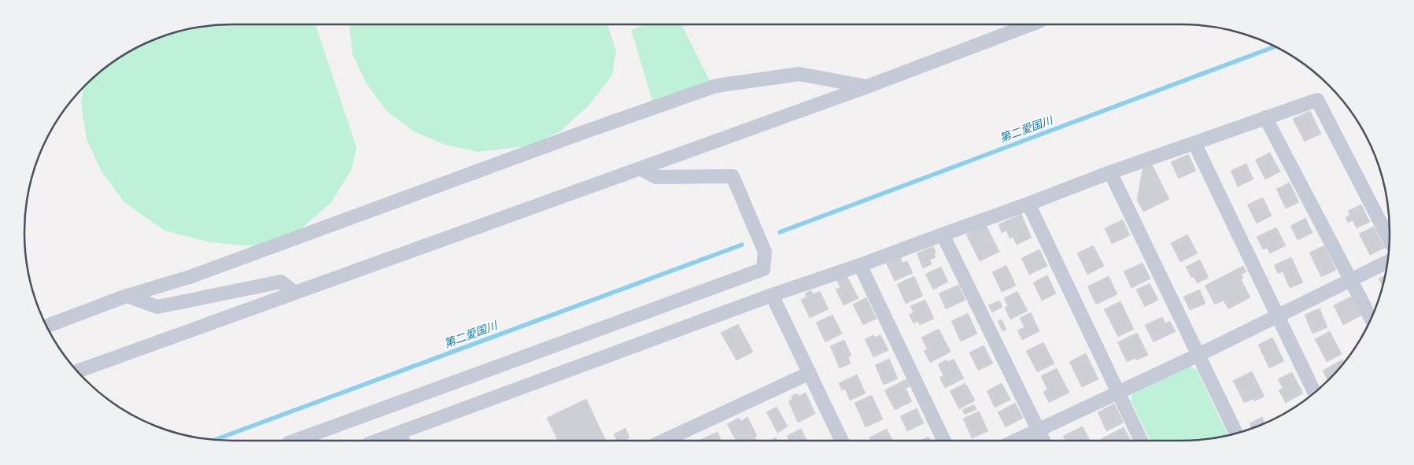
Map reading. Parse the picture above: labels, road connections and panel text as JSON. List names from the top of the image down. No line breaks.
{"water":["第二愛国川"]}
